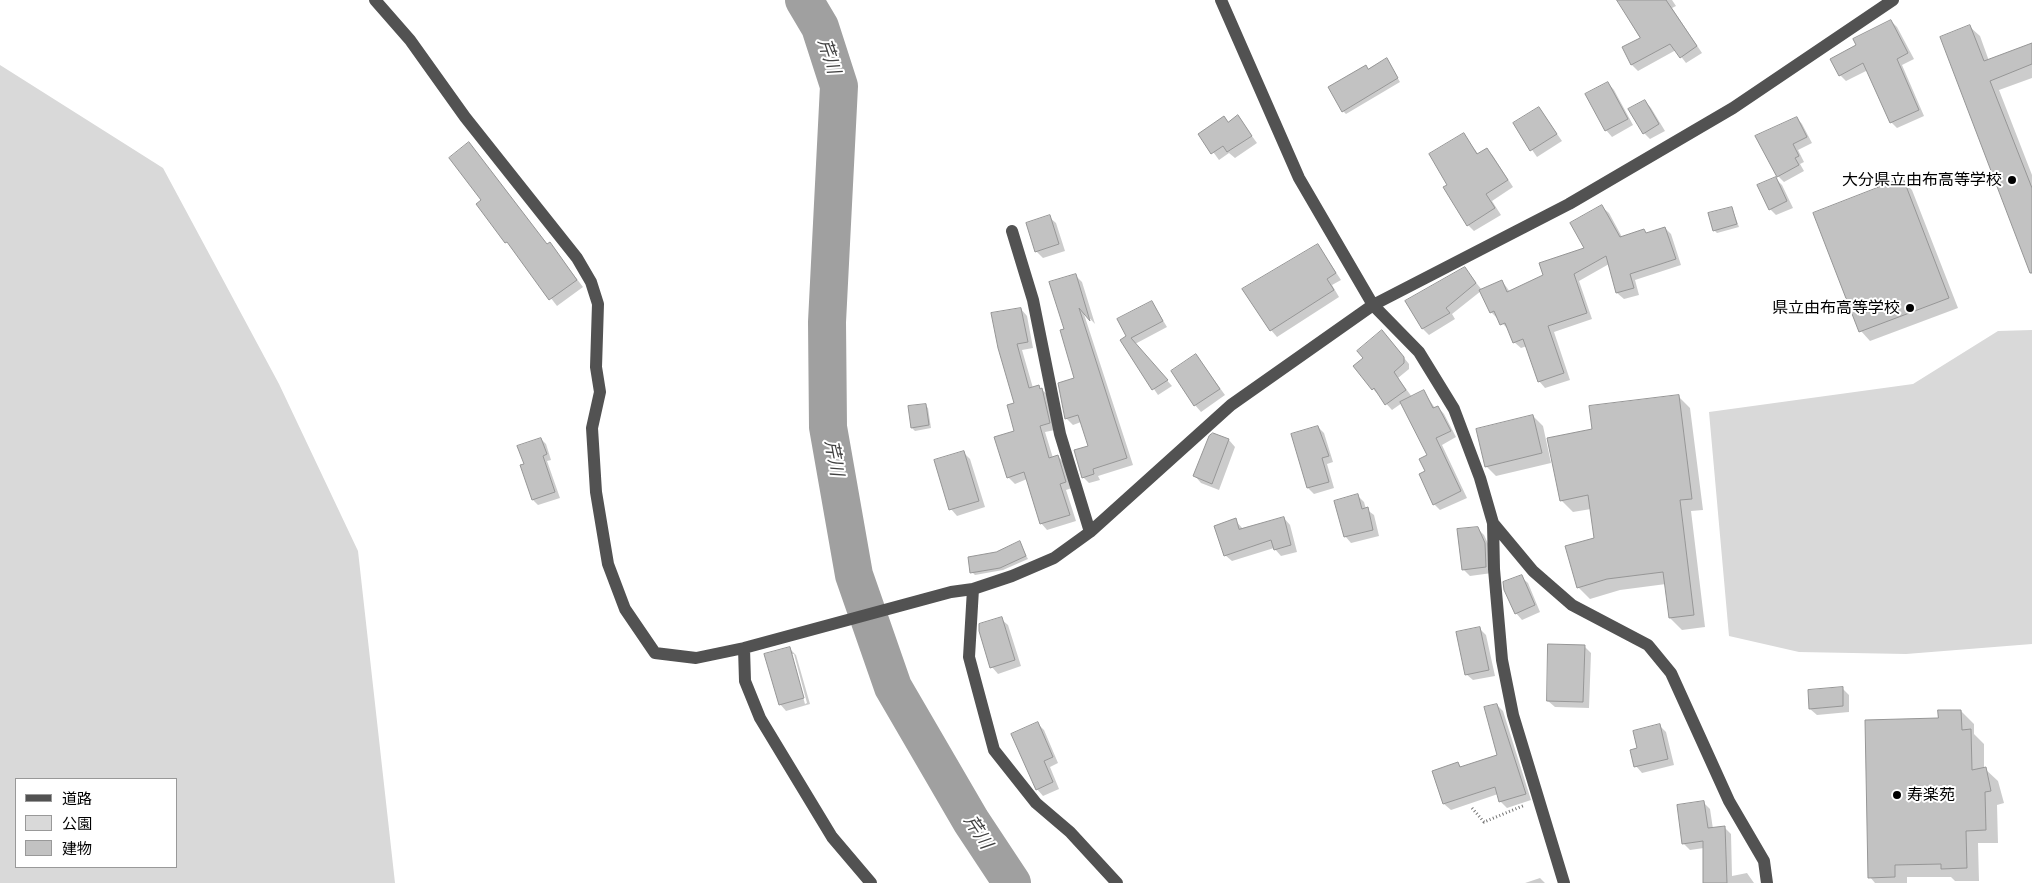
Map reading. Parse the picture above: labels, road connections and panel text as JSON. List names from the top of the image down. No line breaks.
{"water":["芹川"],"places":["大分県立由布高等学校","県立由布高等学校","寿楽苑"],"legend":["道路","公園","建物"]}
